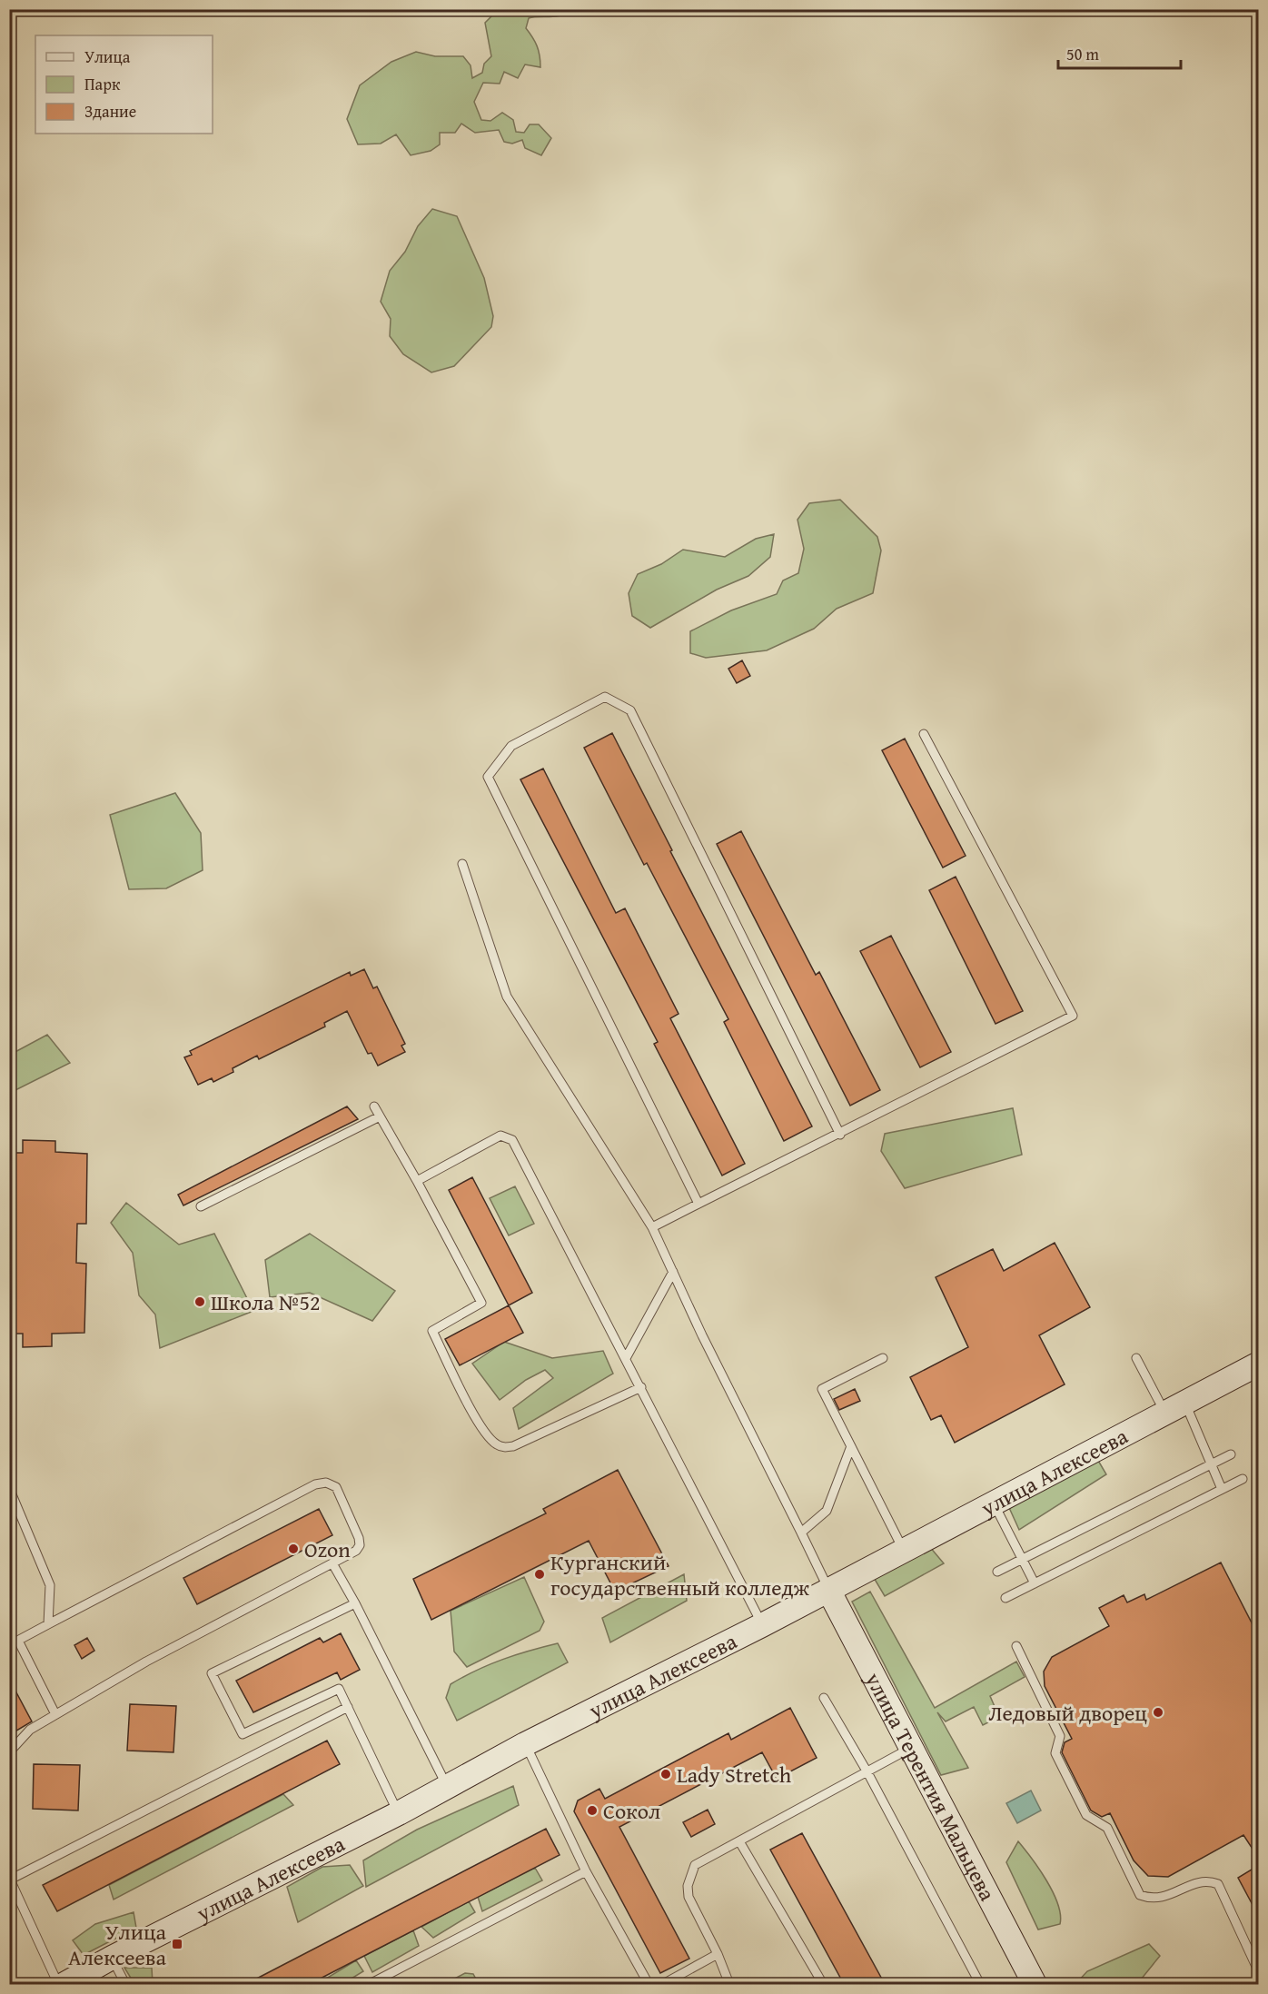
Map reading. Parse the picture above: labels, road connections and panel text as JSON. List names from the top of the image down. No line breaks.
{"streets":{"street":["улица Алексеева","улица Терентия Мальцева"]},"crossings":[["улица Алексеева","улица Терентия Мальцева"]],"places":{"other":["Школа №52","Ozon","Курганский государственный колледж","Ледовый дворец","Lady Stretch","Сокол"],"transit":["Улица Алексеева"]},"legend":["Улица","Парк","Здание"],"scale_bar":"50 m"}
